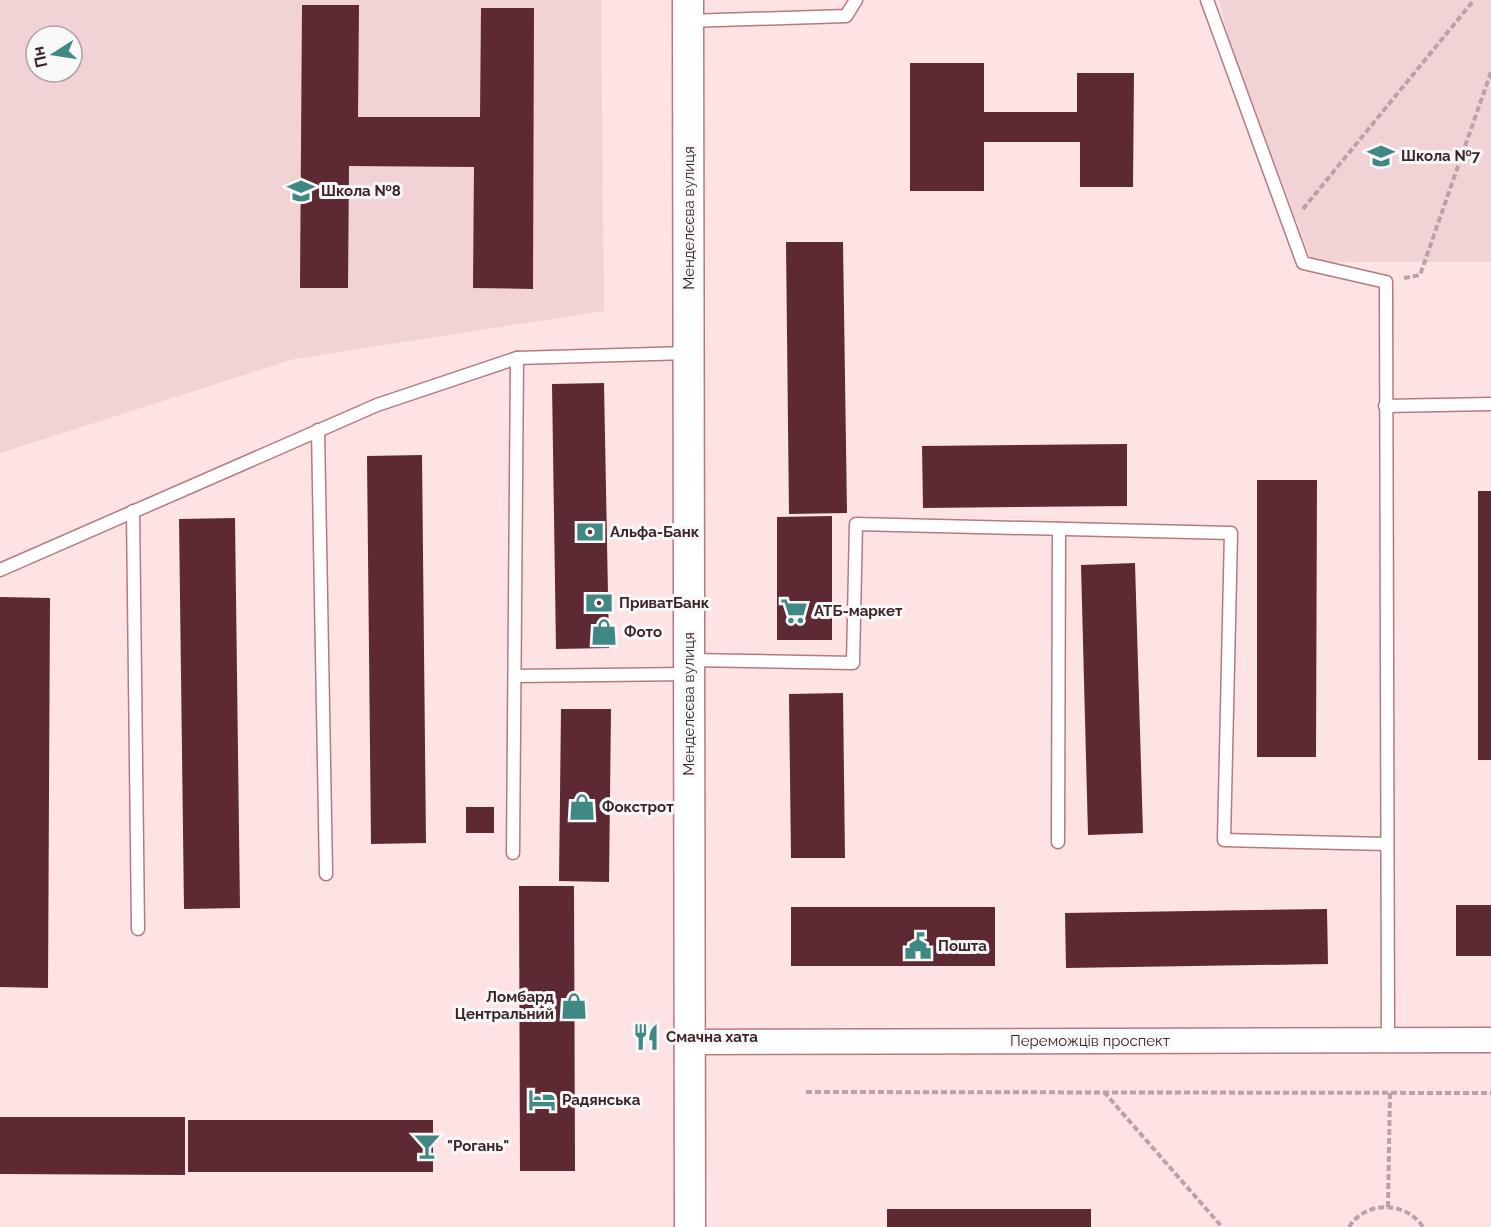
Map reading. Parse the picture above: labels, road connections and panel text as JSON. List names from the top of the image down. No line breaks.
{"streets":{"street":["Менделєєва вулиця","Переможців проспект"]},"crossings":[["Менделєєва вулиця","Переможців проспект"]],"places":{"school or university":["Школа №7","Школа №8"],"bank":["Альфа-Банк","ПриватБанк"],"supermarket":["АТБ-маркет"],"shop":["Фото","Фокстрот","Ломбард Центральний"],"public building":["Пошта"],"restaurant":["Смачна хата"],"hotel":["Радянська"],"bar":["\"Рогань\""]},"north":"left"}
